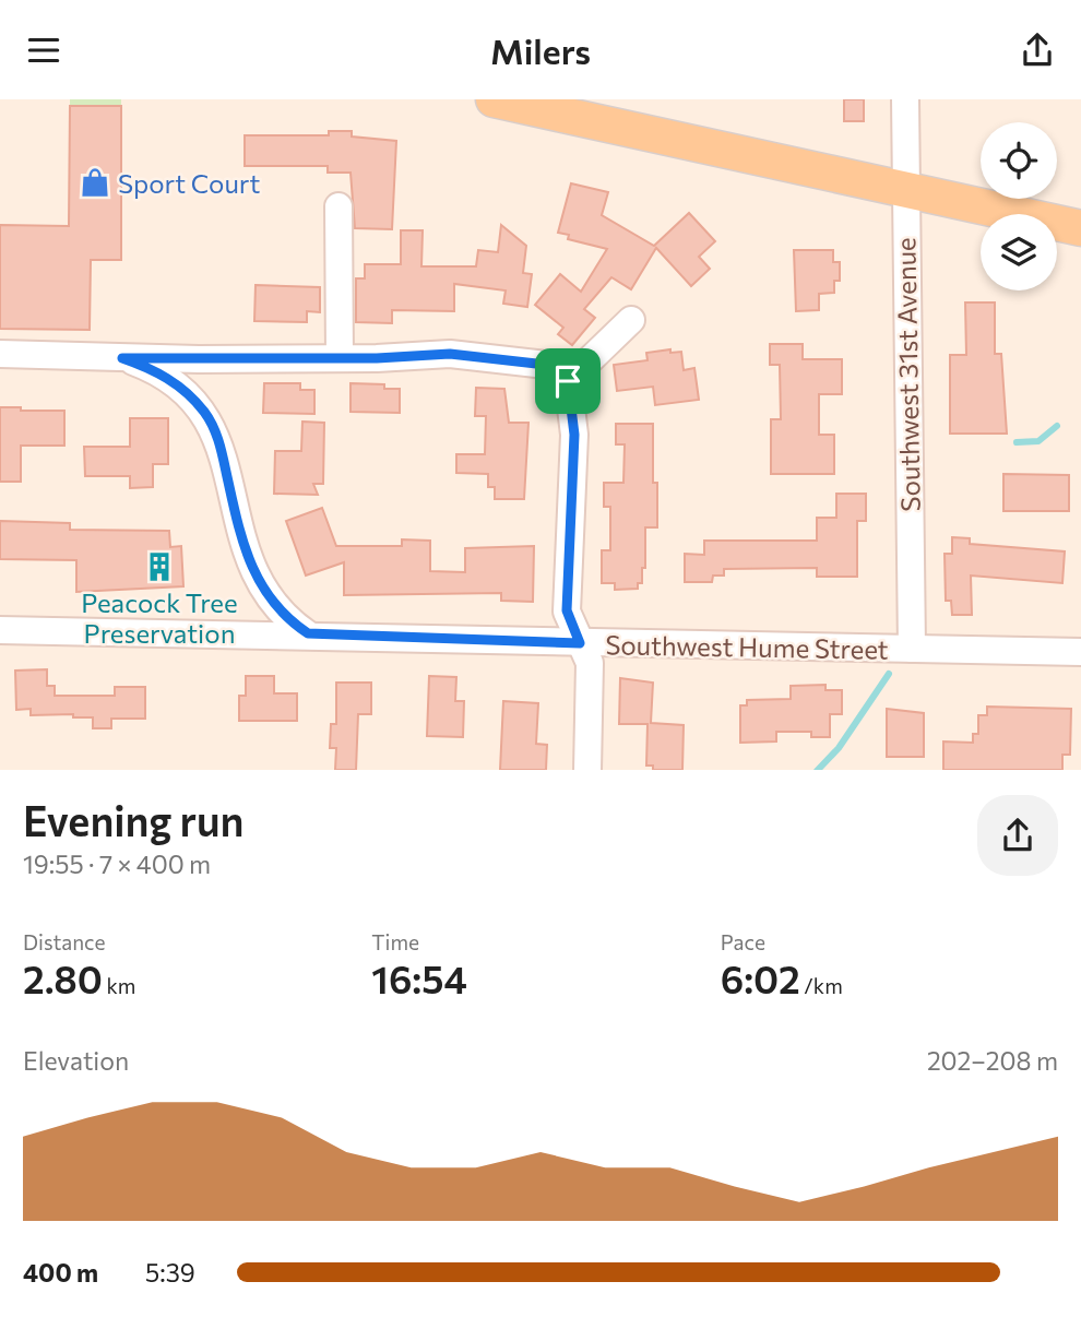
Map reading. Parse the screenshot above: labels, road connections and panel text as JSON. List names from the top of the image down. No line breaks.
{"streets":{"street":["Southwest 31st Avenue","Southwest Hume Street"]},"crossings":[["Southwest 31st Avenue","Southwest Hume Street"]],"places":{"shop":["Sport Court"],"building":["Peacock Tree Preservation"]},"page":{"header":"Milers","heading":["Evening run","19:55 · 7 × 400 m"],"stats":[["Distance","2.80 km"],["Time","16:54"],["Pace","6:02 /km"]],"chart":["Elevation","202–208 m"],"list":[{"name":"400 m","note":"5:39"}]}}
